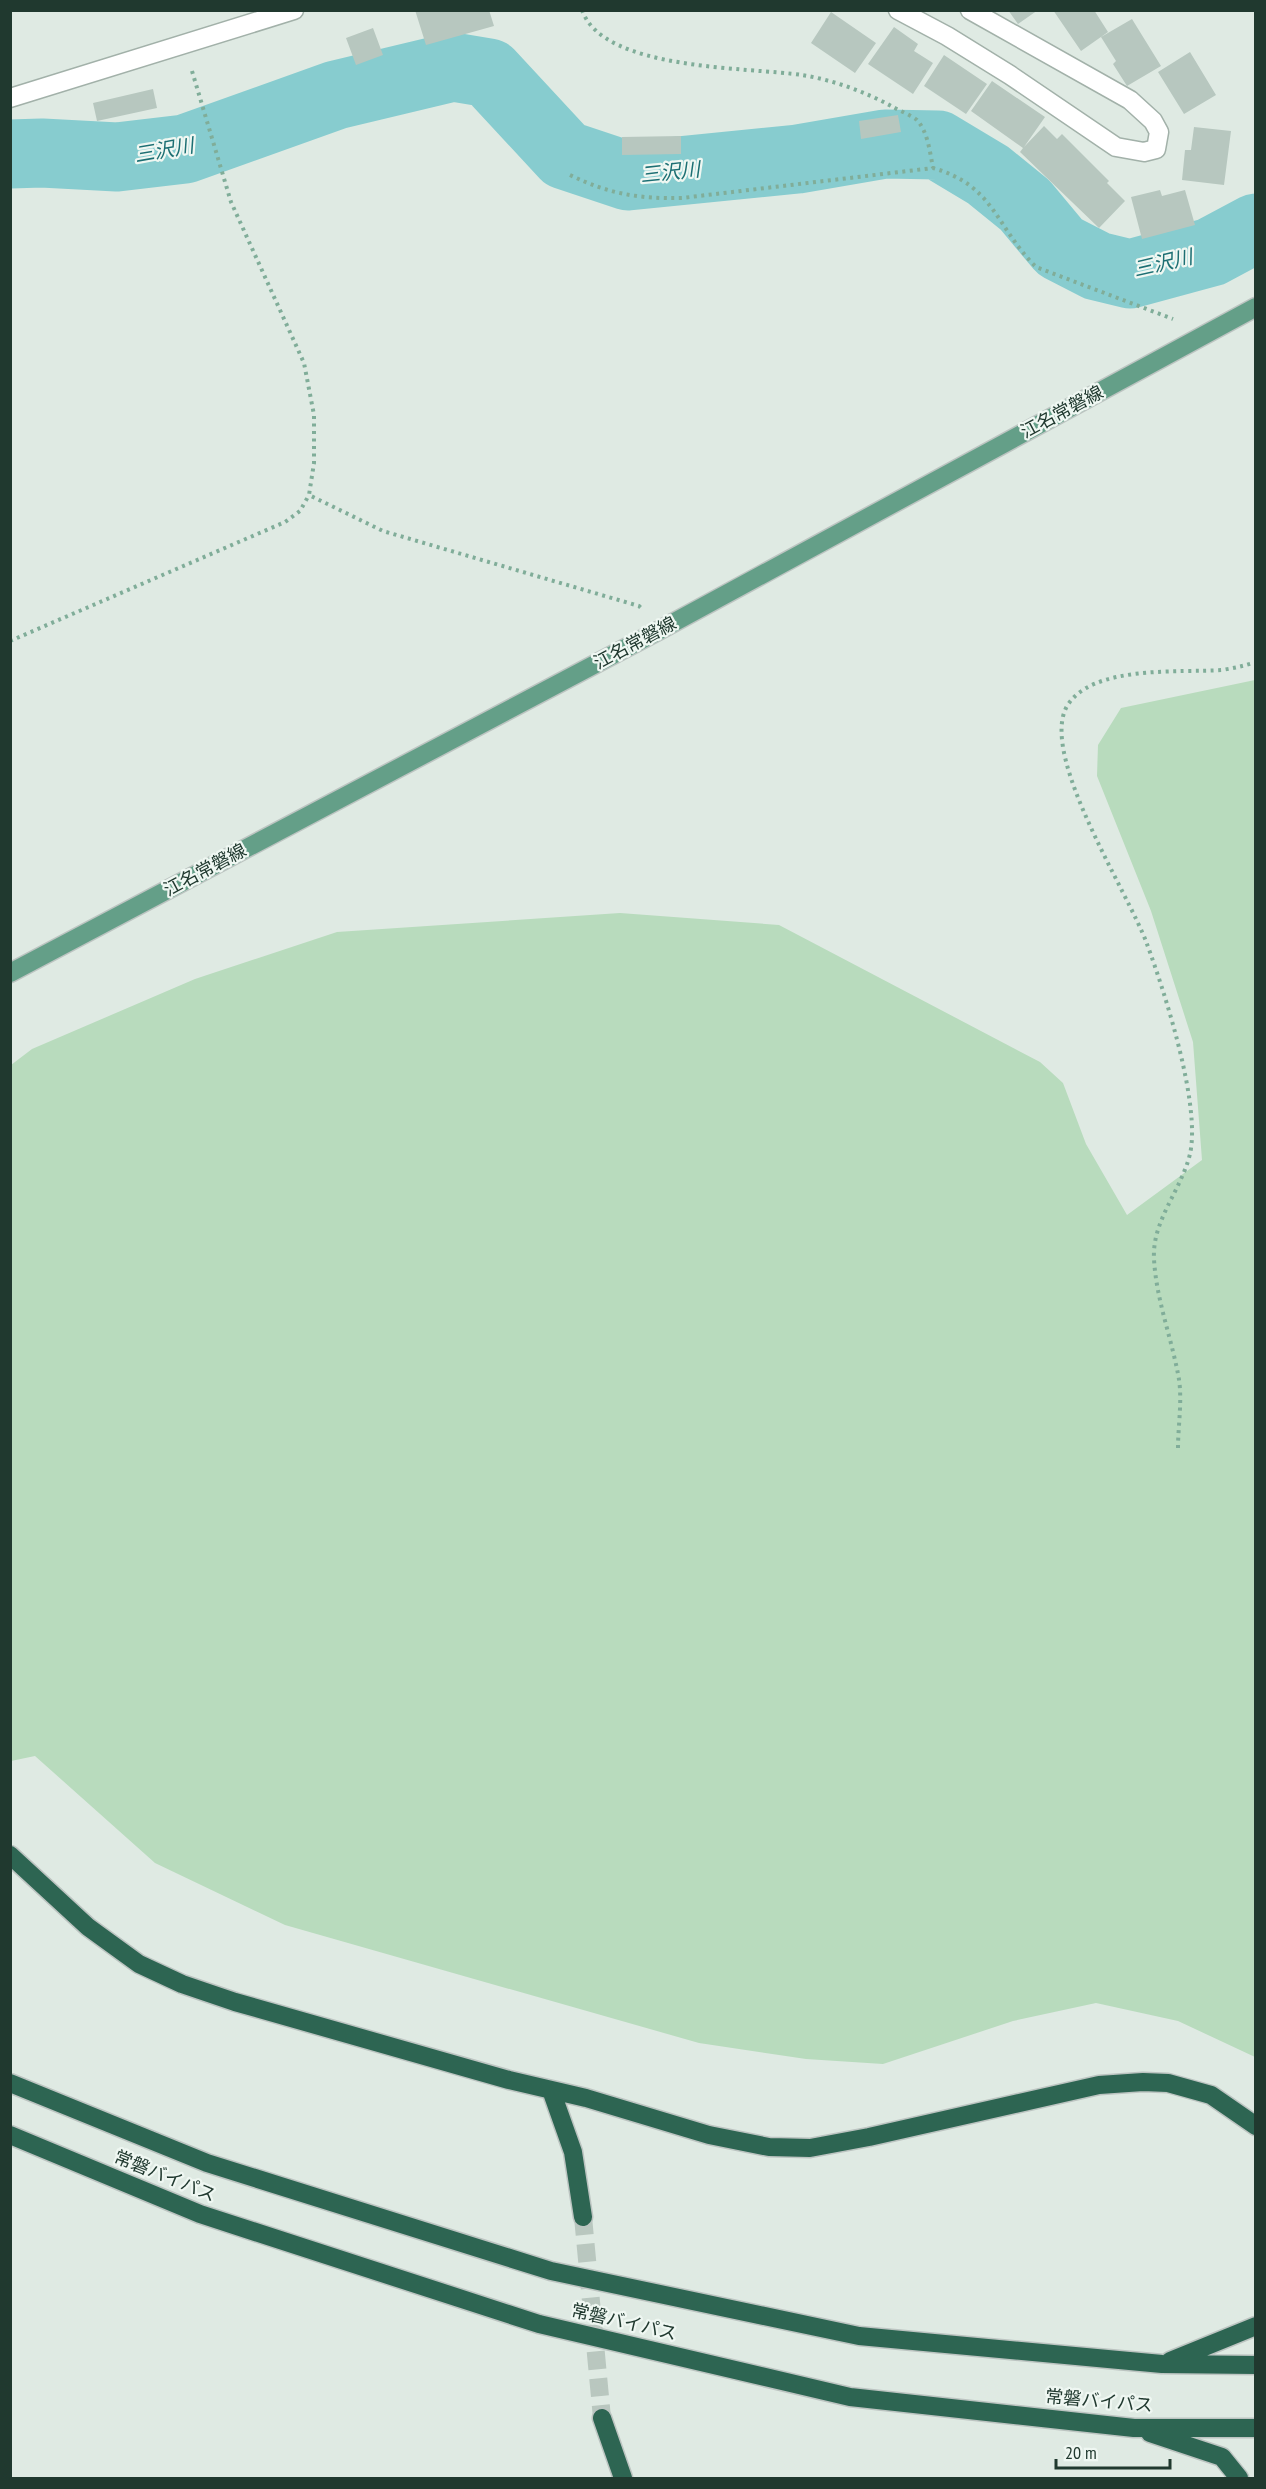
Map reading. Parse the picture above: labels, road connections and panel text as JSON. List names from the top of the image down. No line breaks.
{"streets":{"highway":["常磐バイパス"],"main road":["江名常磐線"]},"water":["三沢川"],"scale_bar":"20 m"}
